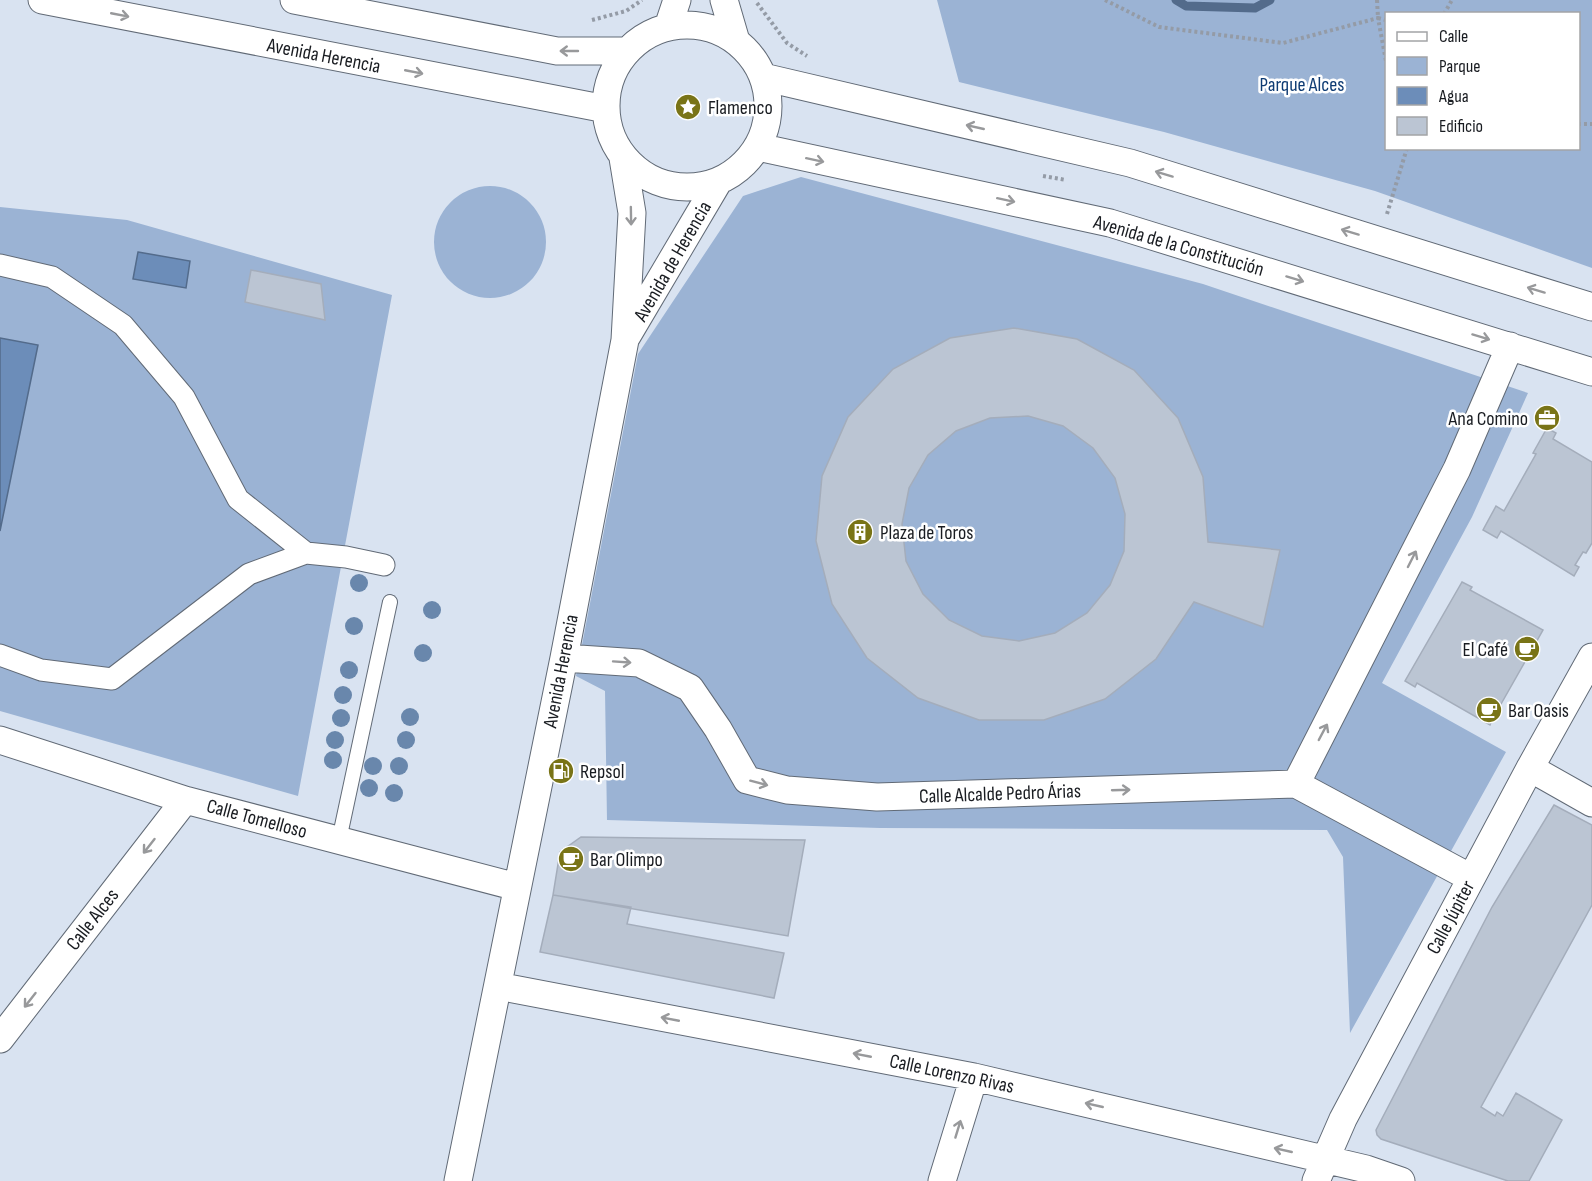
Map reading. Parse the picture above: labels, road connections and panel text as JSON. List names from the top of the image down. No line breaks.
{"streets":{"street":["Avenida Herencia","Avenida de la Constitución","Avenida de Herencia","Calle Alcalde Pedro Árias","Calle Tomelloso","Calle Júpiter","Calle Alces","Calle Lorenzo Rivas"]},"crossings":[["Avenida Herencia","Avenida de la Constitución"],["Avenida Herencia","Avenida de Herencia"],["Avenida Herencia","Calle Alcalde Pedro Árias"],["Avenida Herencia","Calle Tomelloso"],["Avenida Herencia","Calle Lorenzo Rivas"],["Avenida de la Constitución","Avenida de Herencia"],["Calle Tomelloso","Calle Alces"],["Calle Júpiter","Calle Lorenzo Rivas"]],"one_way":["Calle Alcalde Pedro Árias","Calle Alces","Calle Lorenzo Rivas"],"parks":["Parque Alces"],"places":{"place":["Flamenco"],"office":["Ana Comino"],"building":["Plaza de Toros"],"cafe":["El Café","Bar Oasis","Bar Olimpo"],"fuel station":["Repsol"]},"legend":["Calle","Parque","Agua","Edificio"]}
